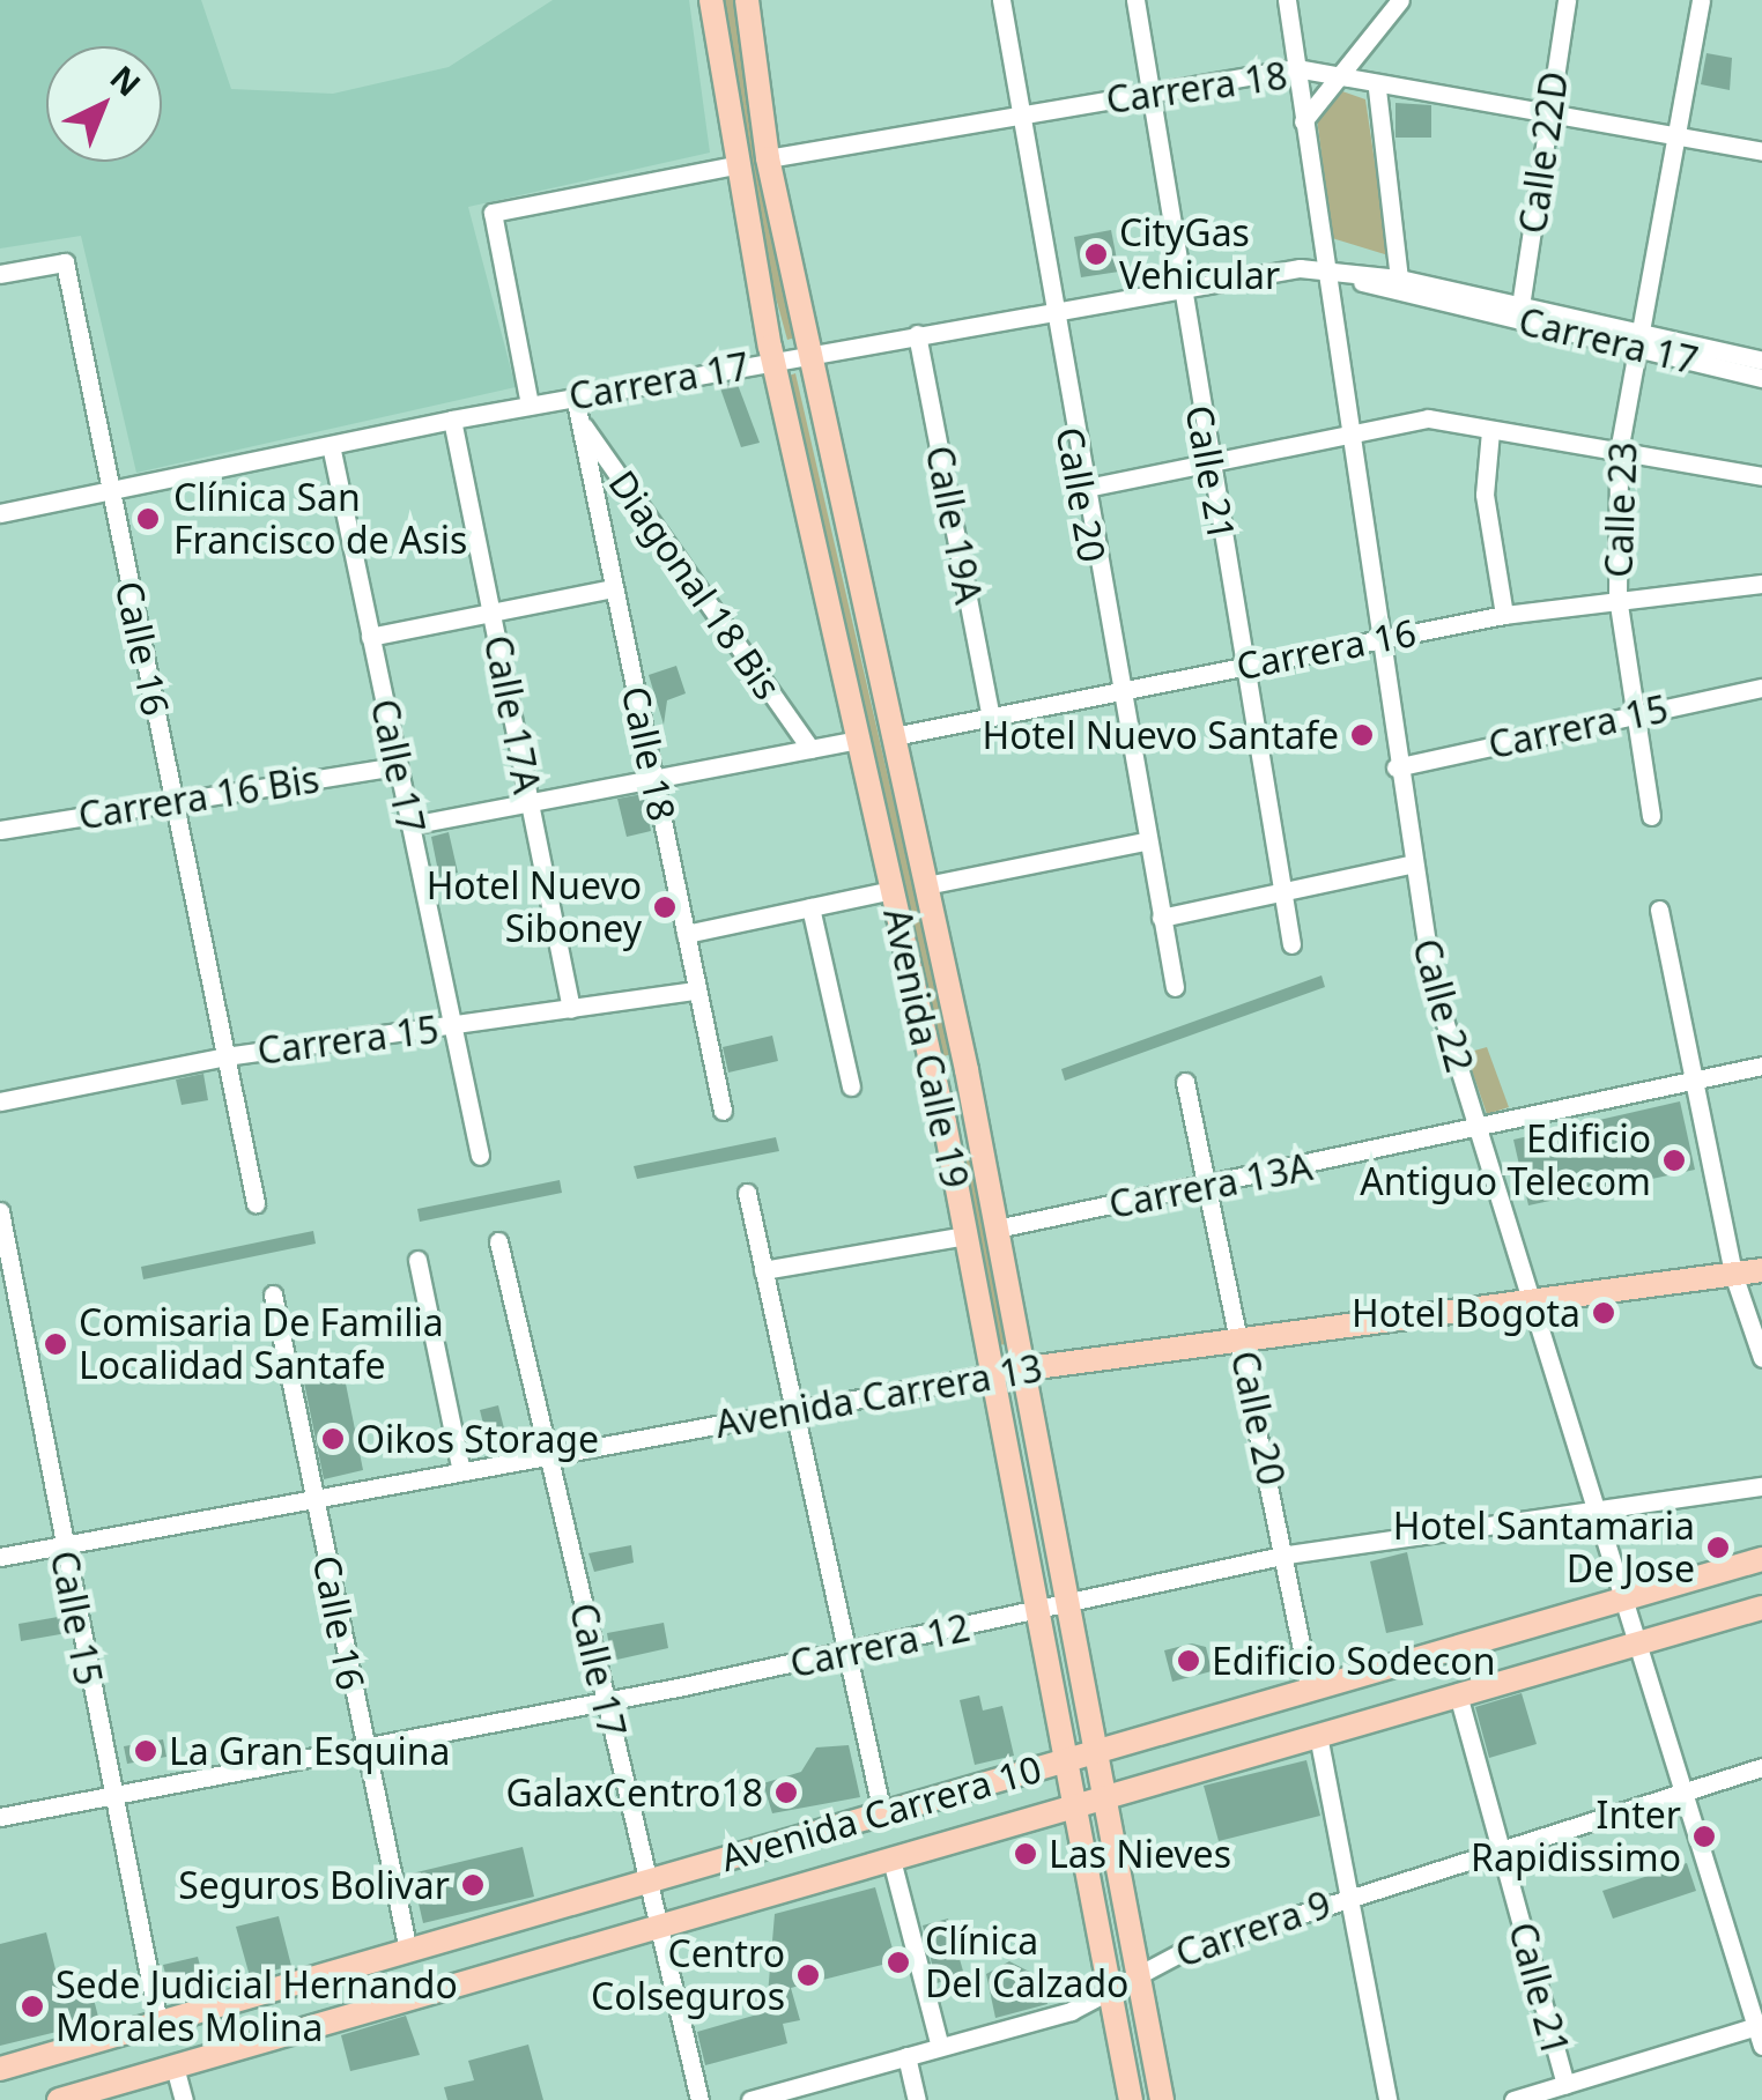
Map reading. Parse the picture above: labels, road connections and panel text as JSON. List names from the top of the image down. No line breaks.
{"streets":{"main road":["Avenida Calle 19","Avenida Carrera 13","Avenida Carrera 10"],"street":["Carrera 18","Calle 22D","Carrera 17","Calle 21","Calle 20","Calle 23","Calle 19A","Diagonal 18 Bis","Calle 16","Carrera 16","Calle 17A","Carrera 15","Calle 18","Calle 17","Carrera 16 Bis","Calle 22","Carrera 13A","Calle 15","Carrera 12","Carrera 9"]},"crossings":[["Carrera 18","Calle 22D"],["Carrera 18","Calle 21"],["Carrera 18","Calle 20"],["Carrera 18","Calle 23"],["Carrera 18","Calle 22"],["Carrera 18","Avenida Calle 19"],["Calle 22D","Carrera 17"],["Carrera 17","Calle 21"],["Carrera 17","Calle 20"],["Carrera 17","Calle 23"],["Carrera 17","Calle 19A"],["Carrera 17","Calle 16"],["Carrera 17","Calle 17A"],["Carrera 17","Calle 18"],["Carrera 17","Calle 17"],["Carrera 17","Calle 22"],["Carrera 17","Avenida Calle 19"],["Calle 21","Carrera 16"],["Calle 21","Avenida Carrera 10"],["Calle 21","Carrera 9"],["Calle 20","Carrera 16"],["Calle 20","Carrera 13A"],["Calle 20","Avenida Carrera 13"],["Calle 20","Carrera 12"],["Calle 20","Avenida Carrera 10"],["Calle 23","Carrera 16"],["Calle 23","Carrera 15"],["Calle 19A","Carrera 16"],["Diagonal 18 Bis","Calle 18"],["Calle 16","Carrera 15"],["Calle 16","Carrera 16 Bis"],["Calle 16","Avenida Carrera 13"],["Calle 16","Carrera 12"],["Calle 16","Avenida Carrera 10"],["Carrera 16","Calle 22"],["Carrera 16","Avenida Calle 19"],["Calle 17A","Carrera 15"],["Carrera 15","Calle 18"],["Carrera 15","Calle 17"],["Carrera 15","Calle 22"],["Calle 17","Carrera 16 Bis"],["Calle 17","Avenida Carrera 13"],["Calle 17","Carrera 12"],["Calle 17","Avenida Carrera 10"],["Calle 22","Carrera 13A"],["Calle 22","Avenida Carrera 13"],["Calle 22","Carrera 12"],["Calle 22","Avenida Carrera 10"],["Calle 22","Carrera 9"],["Avenida Calle 19","Carrera 13A"],["Avenida Calle 19","Avenida Carrera 13"],["Avenida Calle 19","Carrera 12"],["Avenida Calle 19","Avenida Carrera 10"],["Avenida Calle 19","Carrera 9"],["Avenida Carrera 13","Calle 15"],["Calle 15","Carrera 12"],["Calle 15","Avenida Carrera 10"]],"places":["CityGas Vehicular","Clínica San Francisco de Asis","Hotel Nuevo Santafe","Hotel Nuevo Siboney","Edificio Antiguo Telecom","Hotel Bogota","Comisaria De Familia Localidad Santafe","Oikos Storage","Hotel Santamaria De Jose","Edificio Sodecon","La Gran Esquina","GalaxCentro18","Inter Rapidissimo","Las Nieves","Seguros Bolivar","Clínica Del Calzado","Centro Colseguros","Sede Judicial Hernando Morales Molina"],"north":"top right"}
